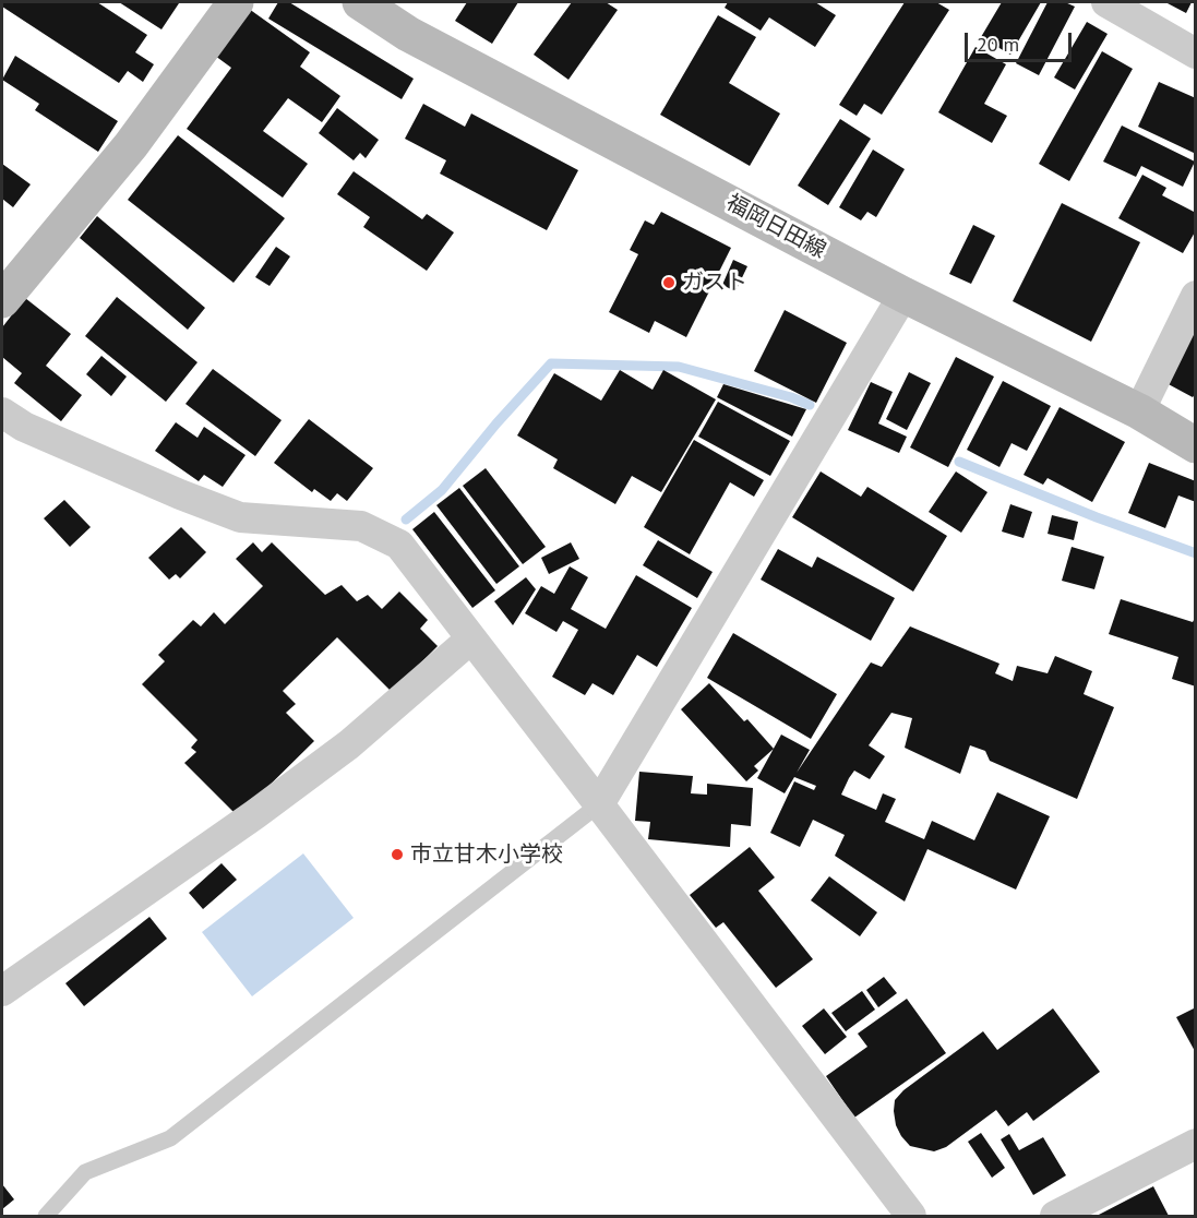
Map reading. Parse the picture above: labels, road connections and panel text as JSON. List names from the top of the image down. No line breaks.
{"streets":{"main road":["福岡日田線"]},"places":["ガスト","市立甘木小学校"],"scale_bar":"20 m"}
